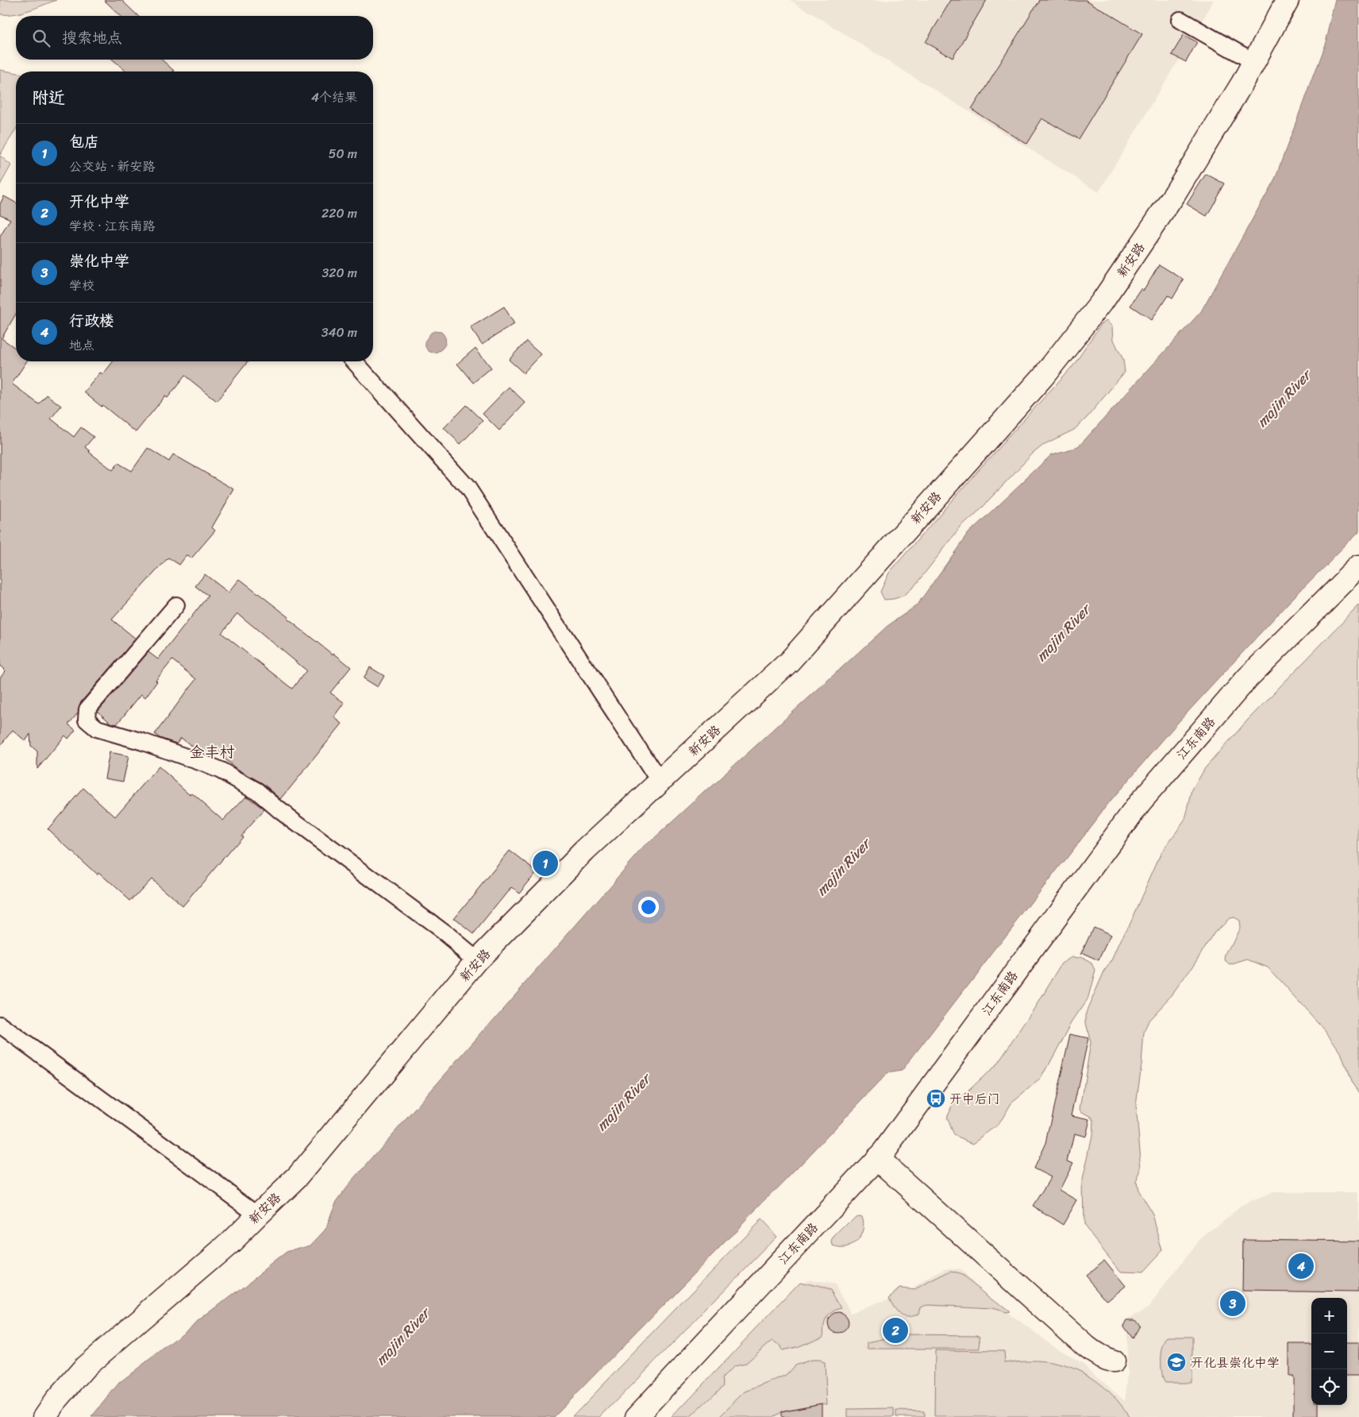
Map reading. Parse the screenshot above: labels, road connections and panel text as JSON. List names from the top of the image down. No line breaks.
{"streets":{"main road":["新安路","江东南路"]},"districts":["金丰村"],"water":["majin River"],"places":{"bus stop":["开中后门"],"school or university":["开化县崇化中学"]},"page":{"search":"搜索地点","heading":["附近","4个结果"],"list":[{"mark":"1","name":"包店","note":"公交站 · 新安路","value":"50 m"},{"mark":"2","name":"开化中学","note":"学校 · 江东南路","value":"220 m"},{"mark":"3","name":"崇化中学","note":"学校","value":"320 m"},{"mark":"4","name":"行政楼","note":"地点","value":"340 m"}],"pins":["1","4","3","2"],"map_buttons":["+","−"]}}
